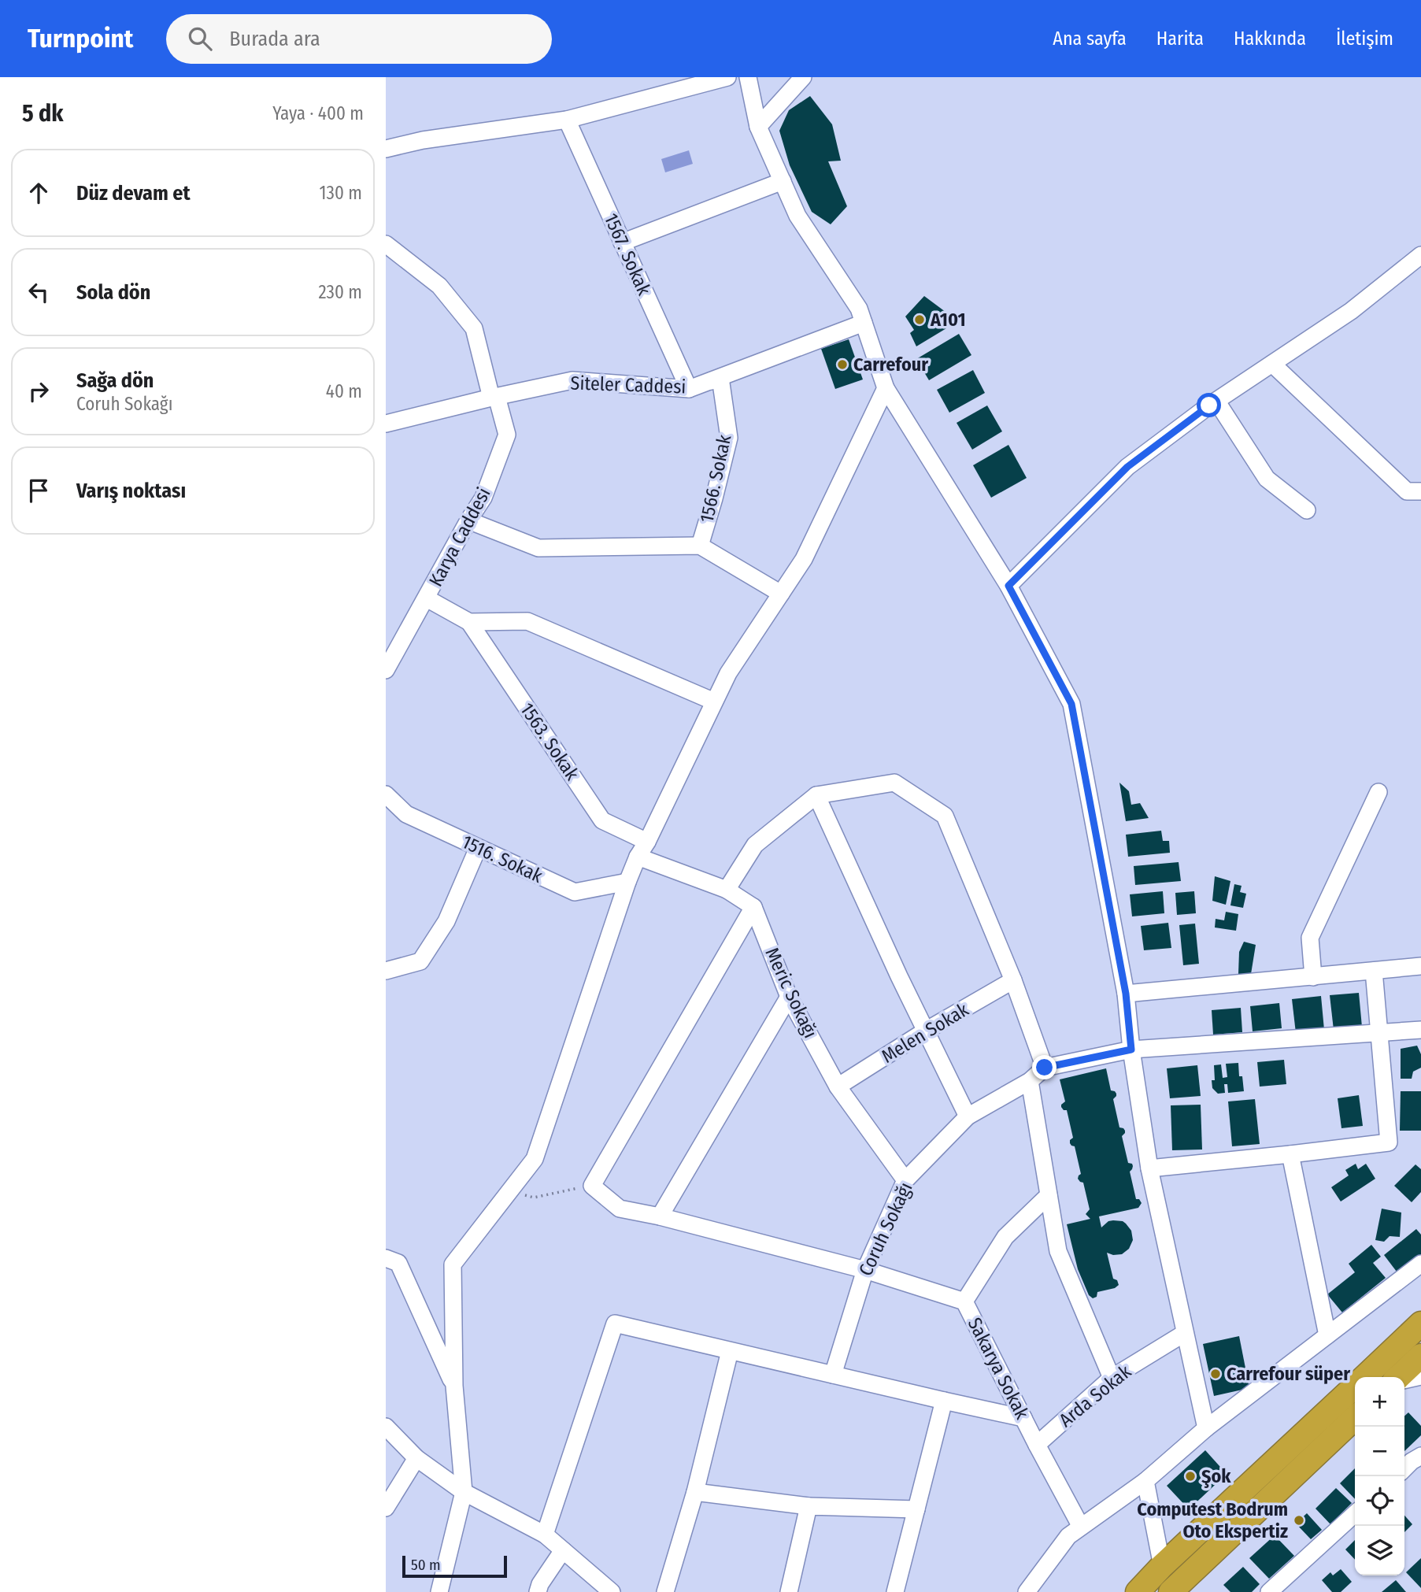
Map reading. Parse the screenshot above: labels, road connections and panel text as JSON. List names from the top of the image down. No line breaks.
{"streets":{"street":["1567. Sokak","Siteler Caddesi","1566. Sokak","Karya Caddesi","1563. Sokak","1516. Sokak","Meric Sokağı","Melen Sokak","Coruh Sokağı","Sakarya Sokak","Arda Sokak"]},"crossings":[["1567. Sokak","Siteler Caddesi"],["1567. Sokak","1566. Sokak"],["Siteler Caddesi","1566. Sokak"],["Siteler Caddesi","Karya Caddesi"],["Meric Sokağı","Melen Sokak"],["Meric Sokağı","Coruh Sokağı"],["Coruh Sokağı","Sakarya Sokak"],["Sakarya Sokak","Arda Sokak"]],"places":["A101","Carrefour","Carrefour süper","Şok","Computest Bodrum Oto Ekspertiz"],"scale_bar":"50 m","page":{"header":"Turnpoint","search":"Burada ara","nav":["Ana sayfa","Harita","Hakkında","İletişim"],"heading":["5 dk","Yaya · 400 m"],"list":[["Düz devam et","130 m"],["Sola dön","230 m"],["Sağa dön","Coruh Sokağı","40 m"],"Varış noktası"],"map_buttons":["+","−"],"scale":"50 m"}}
